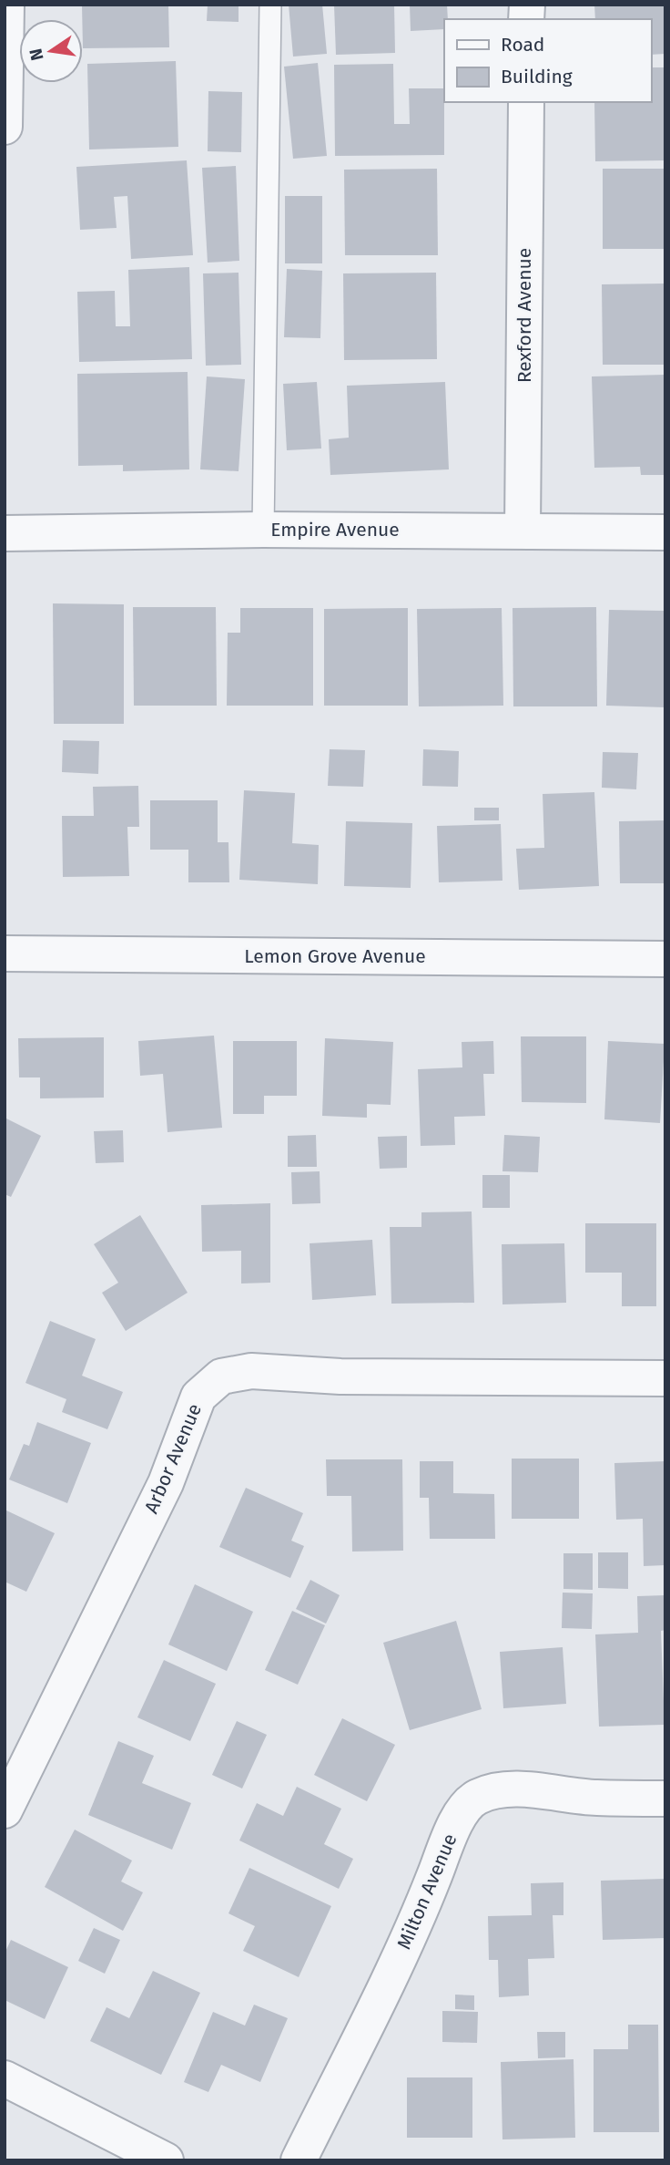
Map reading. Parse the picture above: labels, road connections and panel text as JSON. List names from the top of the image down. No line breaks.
{"streets":{"street":["Rexford Avenue","Empire Avenue","Lemon Grove Avenue","Arbor Avenue","Milton Avenue"]},"crossings":[["Rexford Avenue","Empire Avenue"]],"legend":["Road","Building"],"north":"left"}
